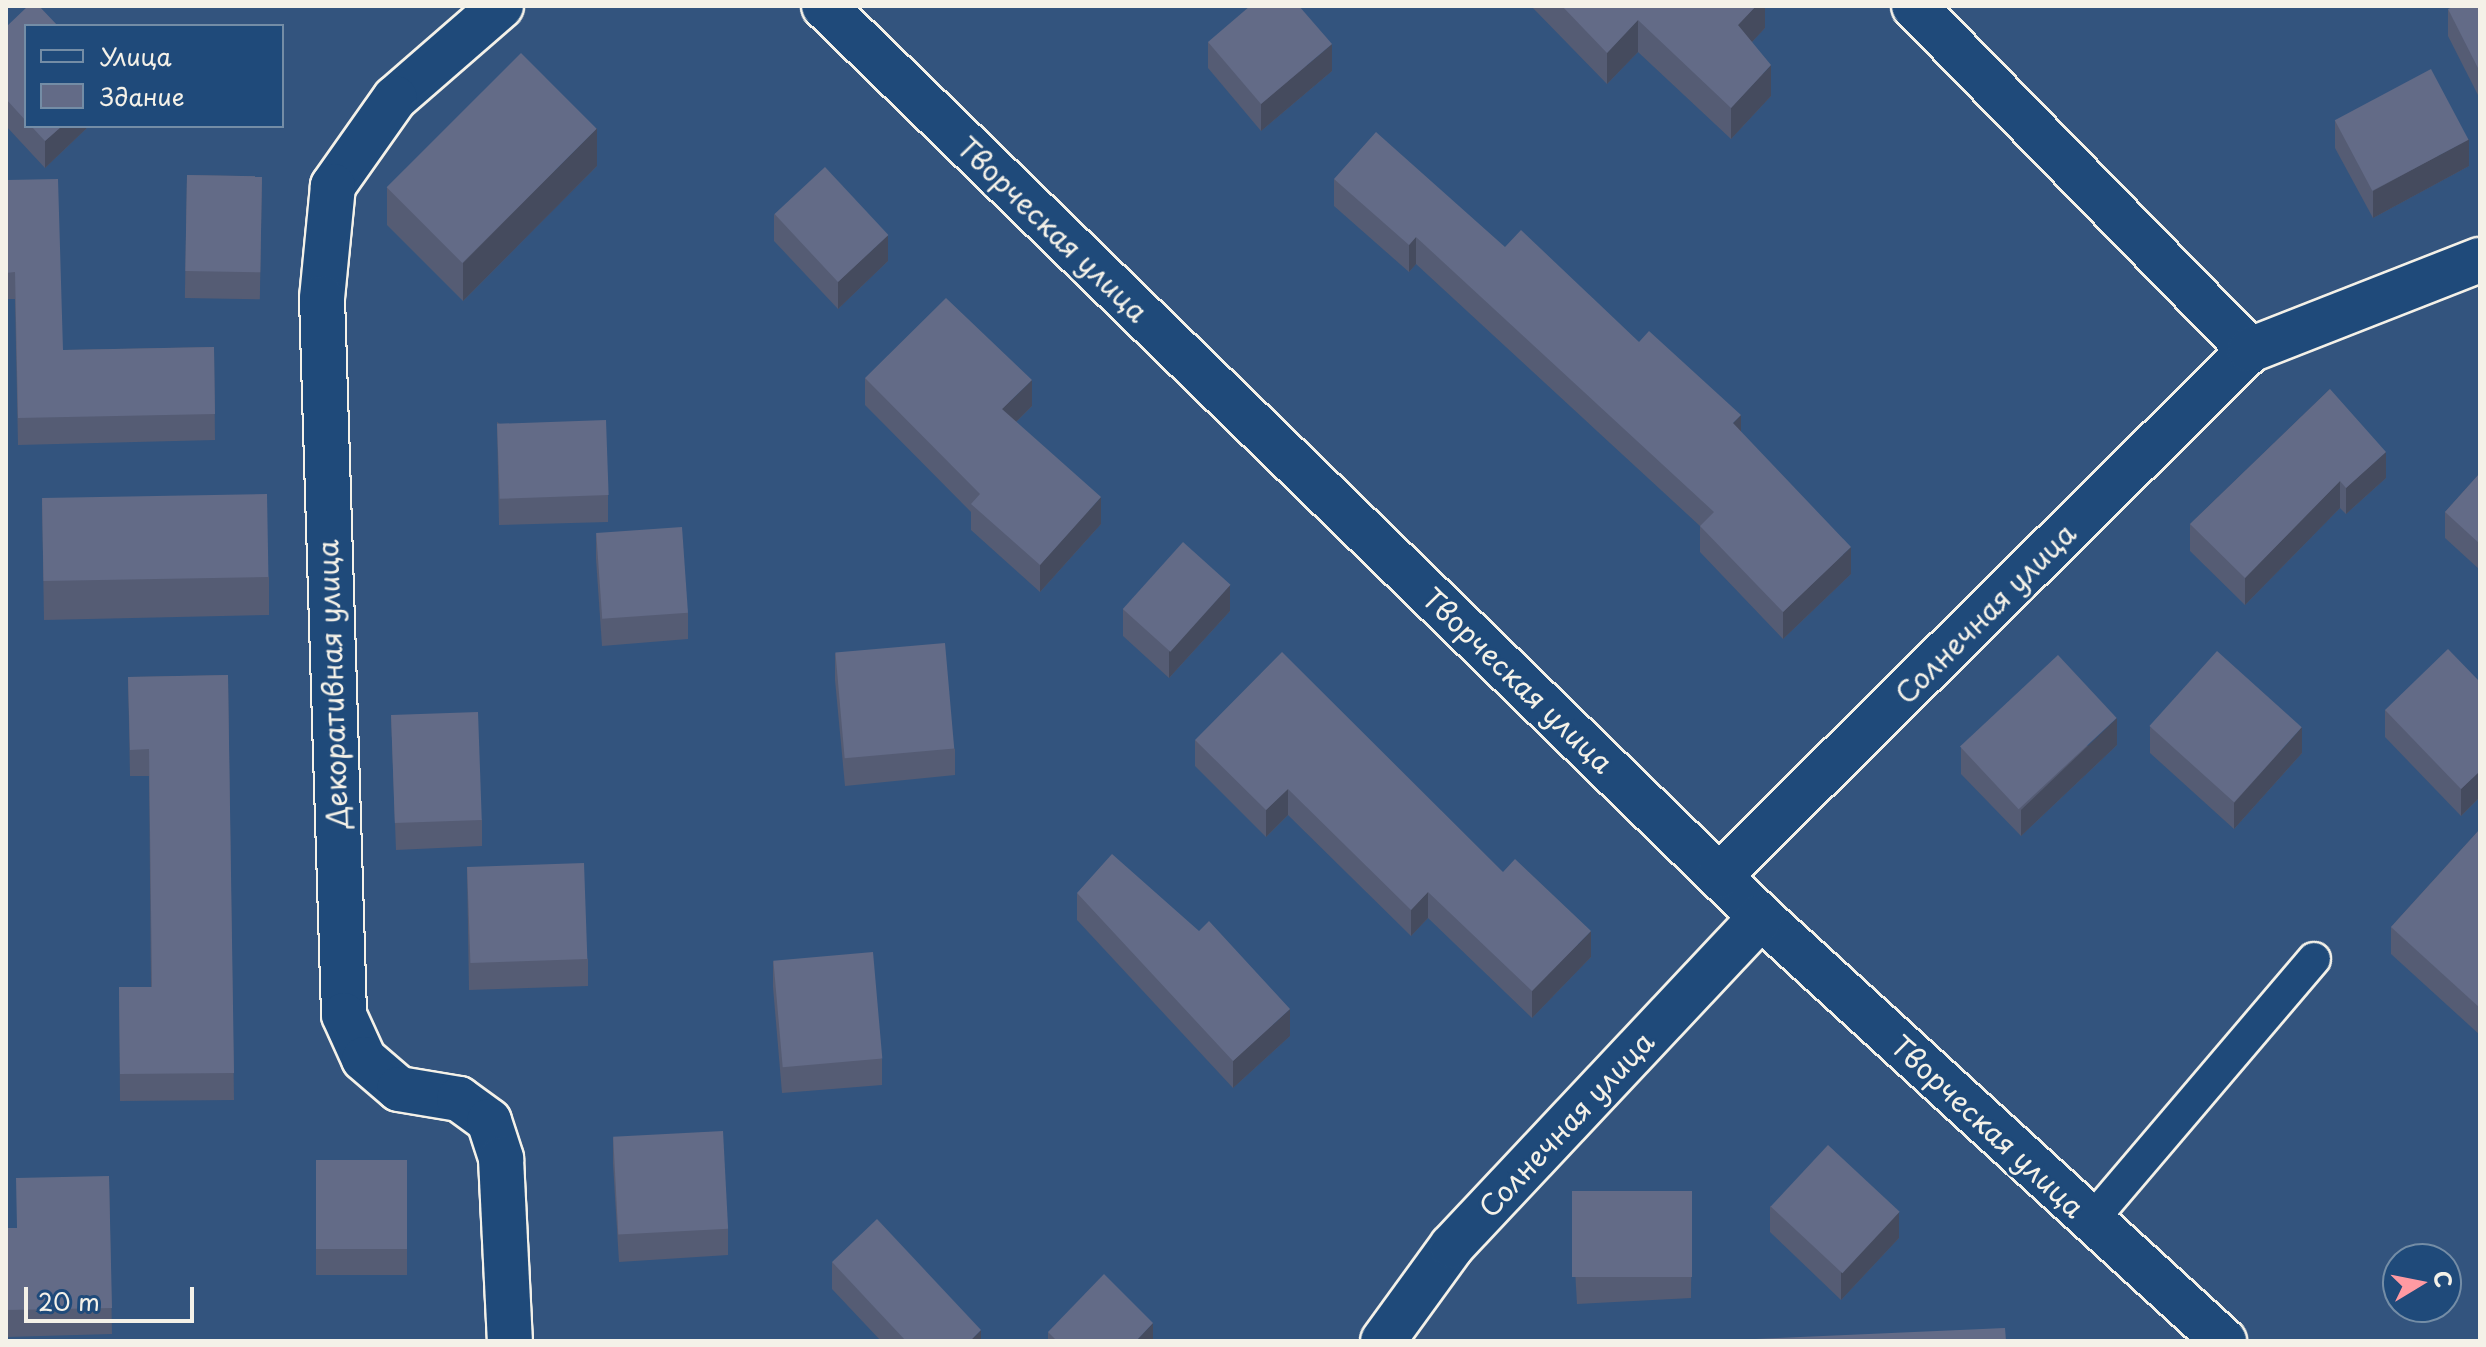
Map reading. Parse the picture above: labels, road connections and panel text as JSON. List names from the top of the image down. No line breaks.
{"streets":{"street":["Творческая улица","Солнечная улица","Декоративная улица"]},"crossings":[["Творческая улица","Солнечная улица"]],"legend":["Улица","Здание"],"scale_bar":"20 m","north":"right"}
